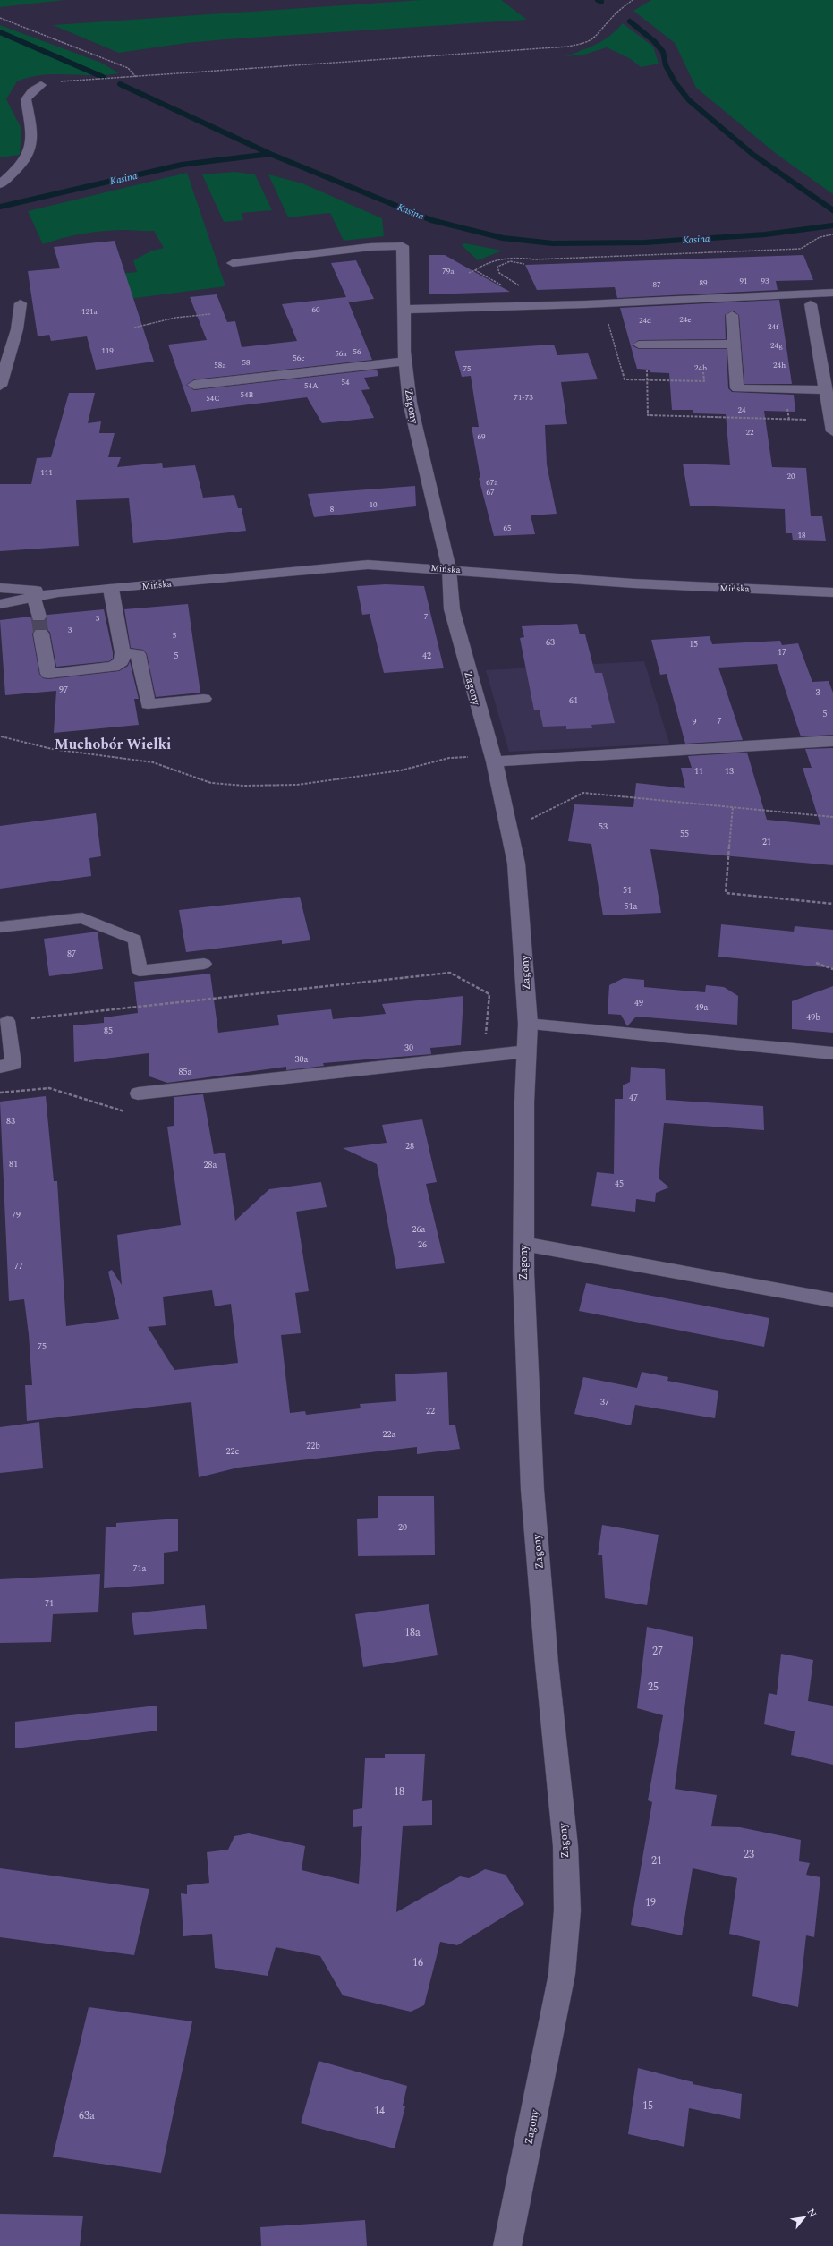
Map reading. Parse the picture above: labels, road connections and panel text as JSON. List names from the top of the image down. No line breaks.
{"streets":{"street":["Zagony","Mińska"]},"crossings":[["Zagony","Mińska"]],"districts":["Muchobór Wielki"],"water":["Kasina"],"house_numbers":["79a","91","93","89","87","60","121a","24e","24d","24f","24g","119","56","56a","56c","58","58a","24h","24b","75","54","54A","54B","71-73","54C","24","22","69","111","20","67a","67","10","8","65","18","7","3","3","5","63","15","17","5","42","97","3","61","5","7","9","11","13","53","55","21","51","51a","87","49","49a","49b","85","30","30a","85a","47","83","28","81","28a","45","79","26a","26","77","75","37","22","22a","22b","22c","20","71a","71","18a","27","25","18","23","21","19","16","15","14","63a"],"north":"top right"}
